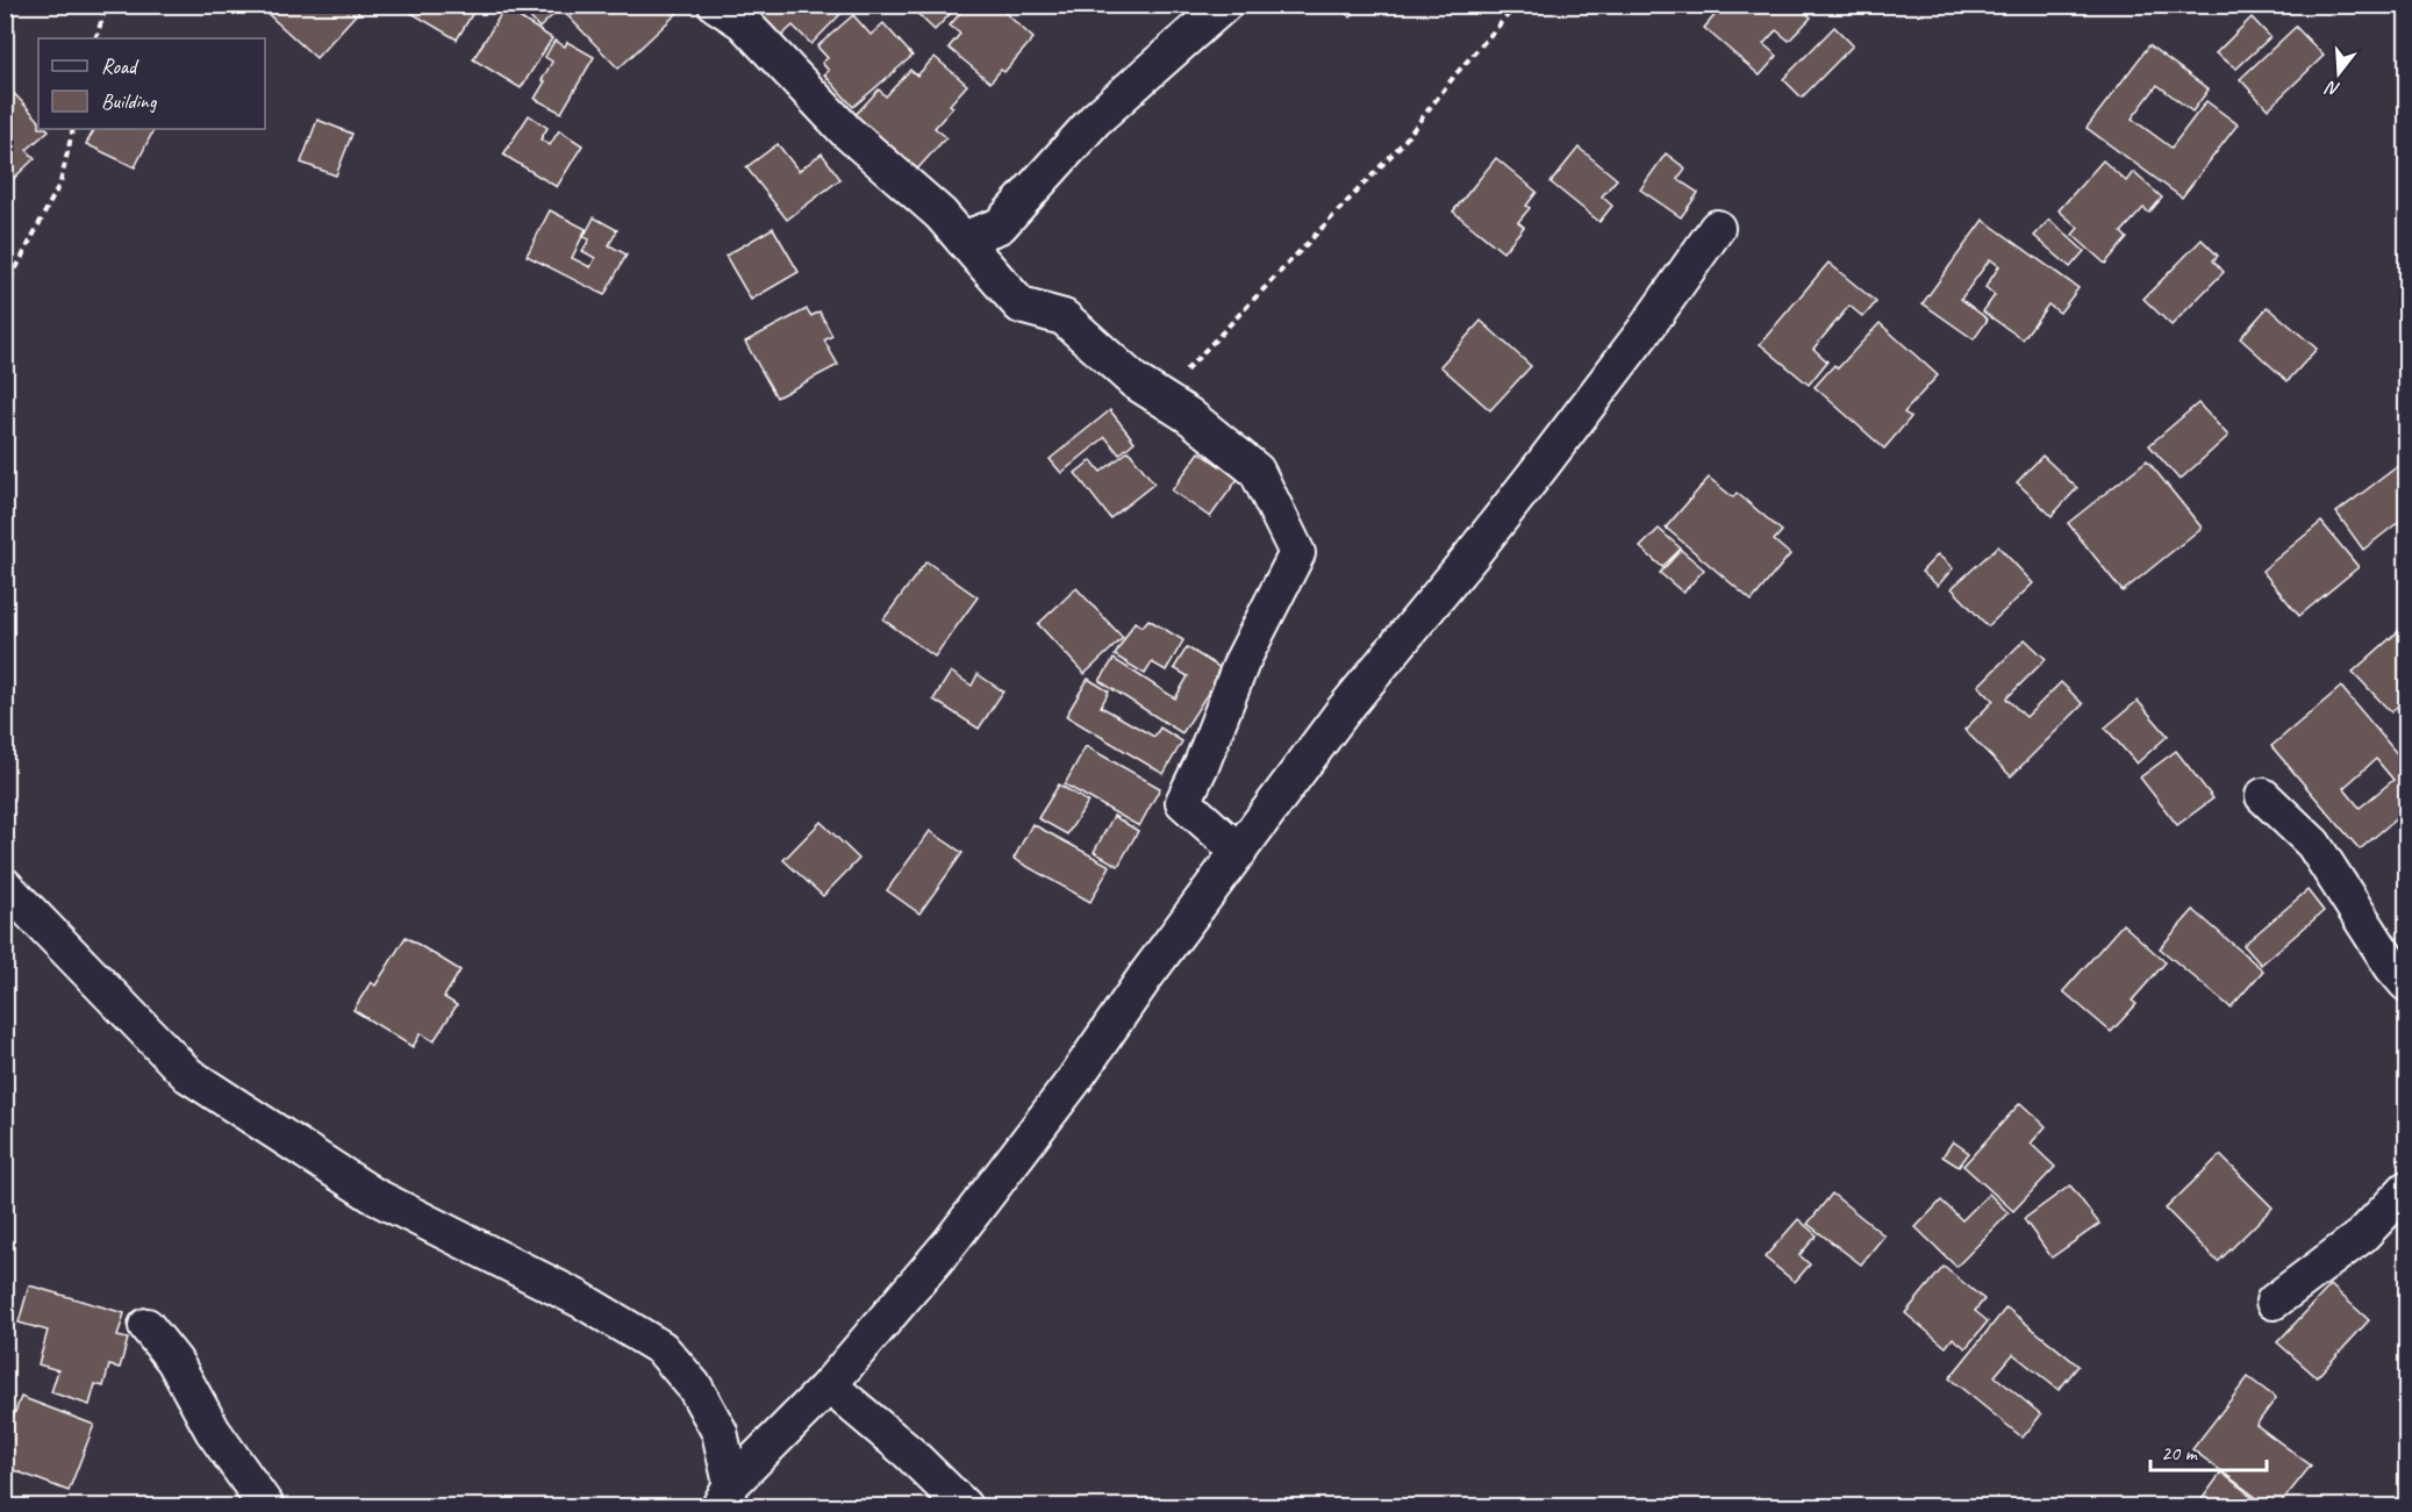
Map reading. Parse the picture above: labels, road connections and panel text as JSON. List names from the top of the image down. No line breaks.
{"legend":["Road","Building"],"scale_bar":"20 m","north":"bottom"}
